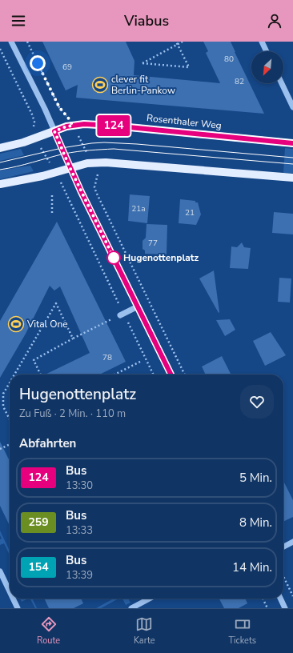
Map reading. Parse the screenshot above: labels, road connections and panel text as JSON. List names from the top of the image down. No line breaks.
{"streets":{"main road":["Rosenthaler Weg"]},"places":{"sports":["clever fit Berlin-Pankow","Vital One"],"other":["Hugenottenplatz"]},"lines":["bus line 124"],"house_numbers":["80","69","82","21a","21","77","78"],"north":"bottom left","page":{"header":"Viabus","on_map":"124","heading":[["Hugenottenplatz","Zu Fuß · 2 Min. · 110 m"],"Abfahrten"],"list":[{"mark":"124","name":"Bus","note":"13:30","value":"5 Min."},{"mark":"259","name":"Bus","note":"13:33","value":"8 Min."},{"mark":"154","name":"Bus","note":"13:39","value":"14 Min."}],"tabs":["Route","Karte","Tickets"]}}
